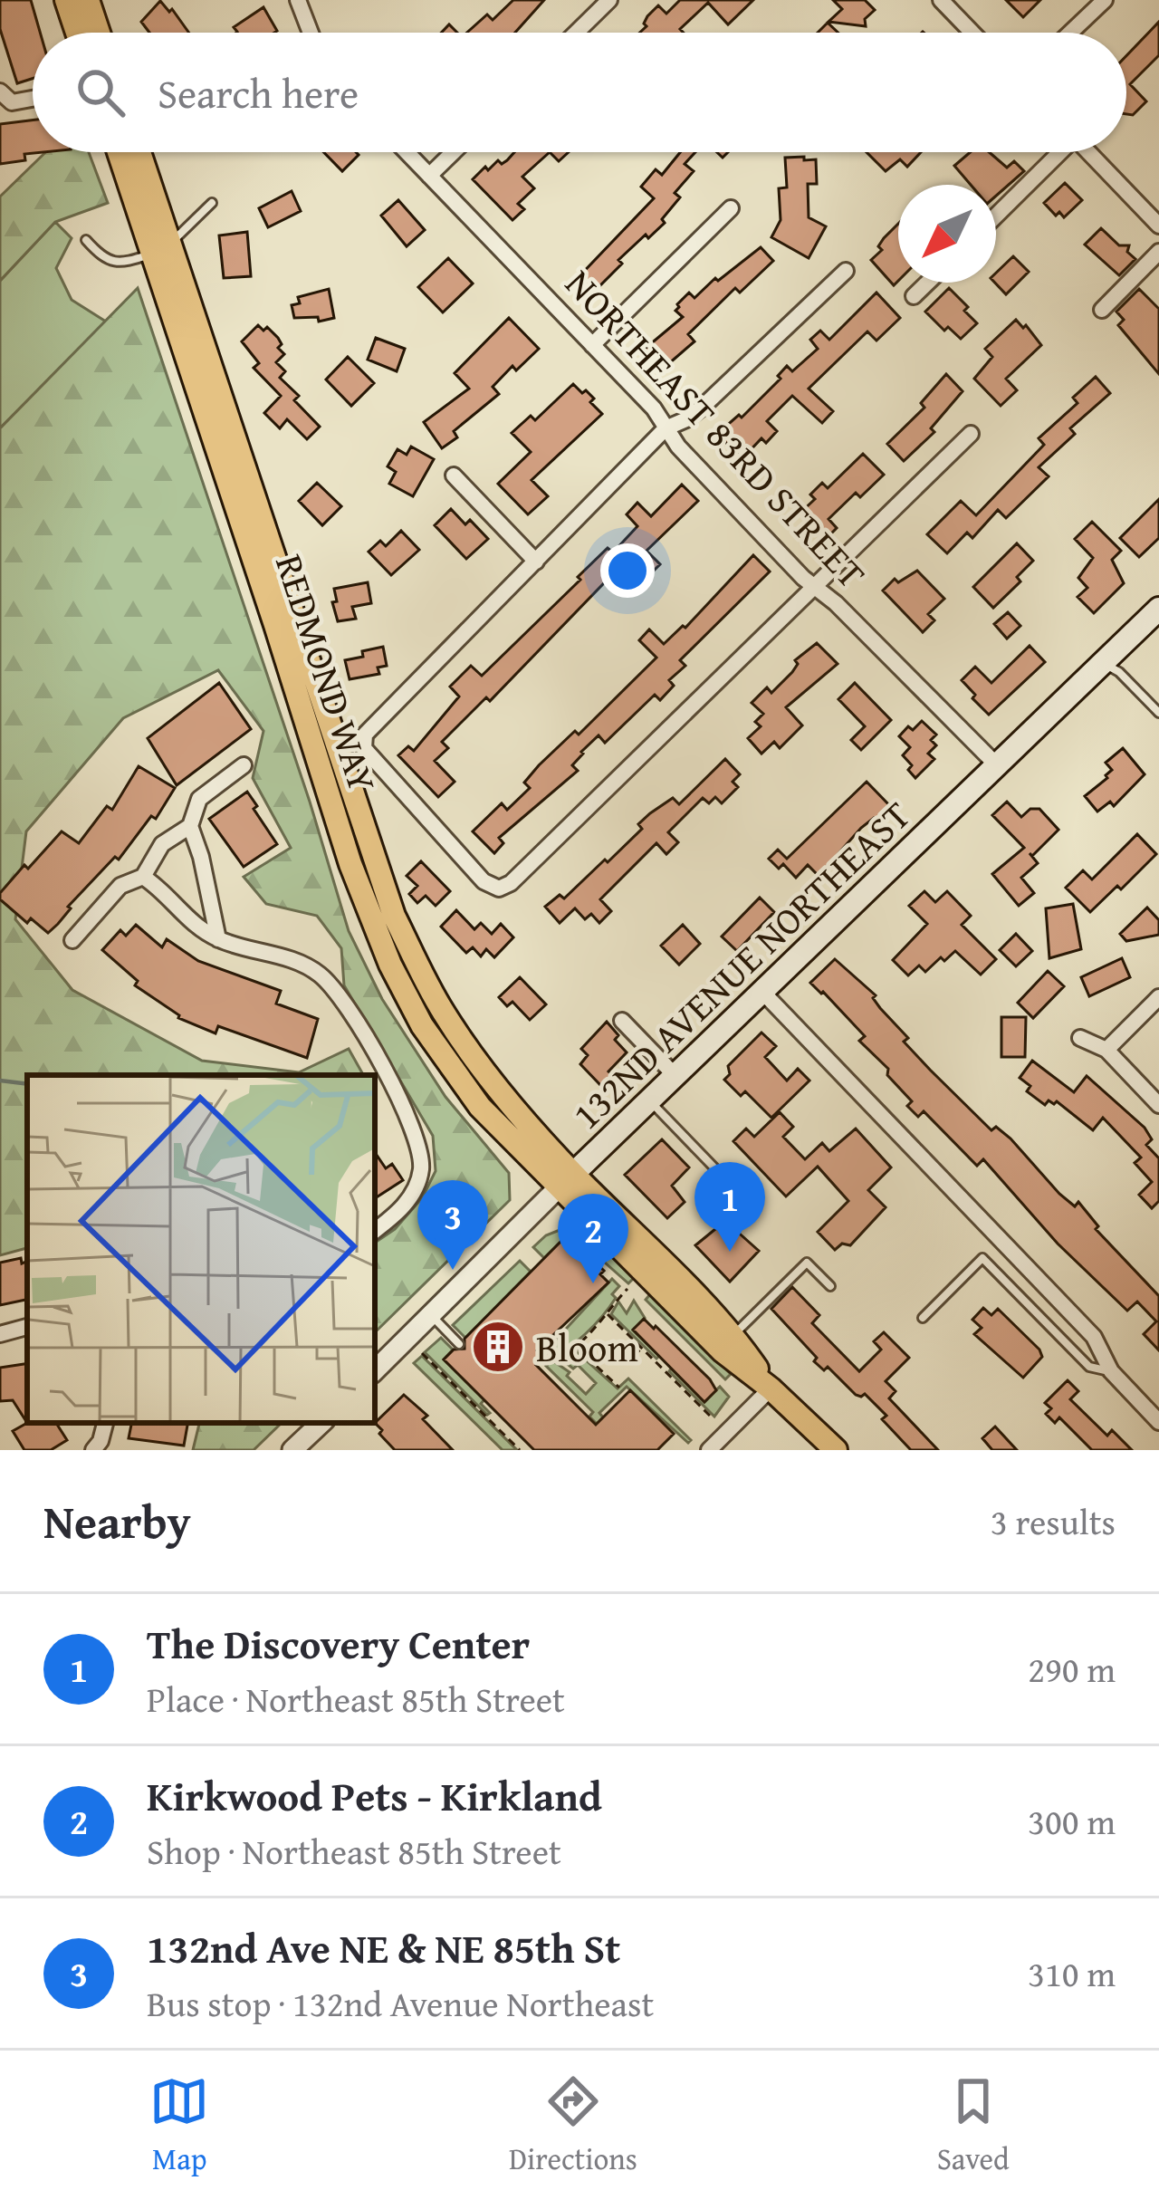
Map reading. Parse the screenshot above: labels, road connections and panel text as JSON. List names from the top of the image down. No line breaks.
{"streets":{"main road":["REDMOND WAY","132ND AVENUE NORTHEAST"],"street":["NORTHEAST 83RD STREET"]},"crossings":[["NORTHEAST 83RD STREET","132ND AVENUE NORTHEAST"],["REDMOND WAY","132ND AVENUE NORTHEAST"]],"places":{"building":["Bloom"]},"north":"bottom left","page":{"search":"Search here","pins":["1","3","2"],"heading":["Nearby","3 results"],"list":[{"mark":"1","name":"The Discovery Center","note":"Place · Northeast 85th Street","value":"290 m"},{"mark":"2","name":"Kirkwood Pets - Kirkland","note":"Shop · Northeast 85th Street","value":"300 m"},{"mark":"3","name":"132nd Ave NE & NE 85th St","note":"Bus stop · 132nd Avenue Northeast","value":"310 m"}],"nav":["Map","Directions","Saved"]}}
